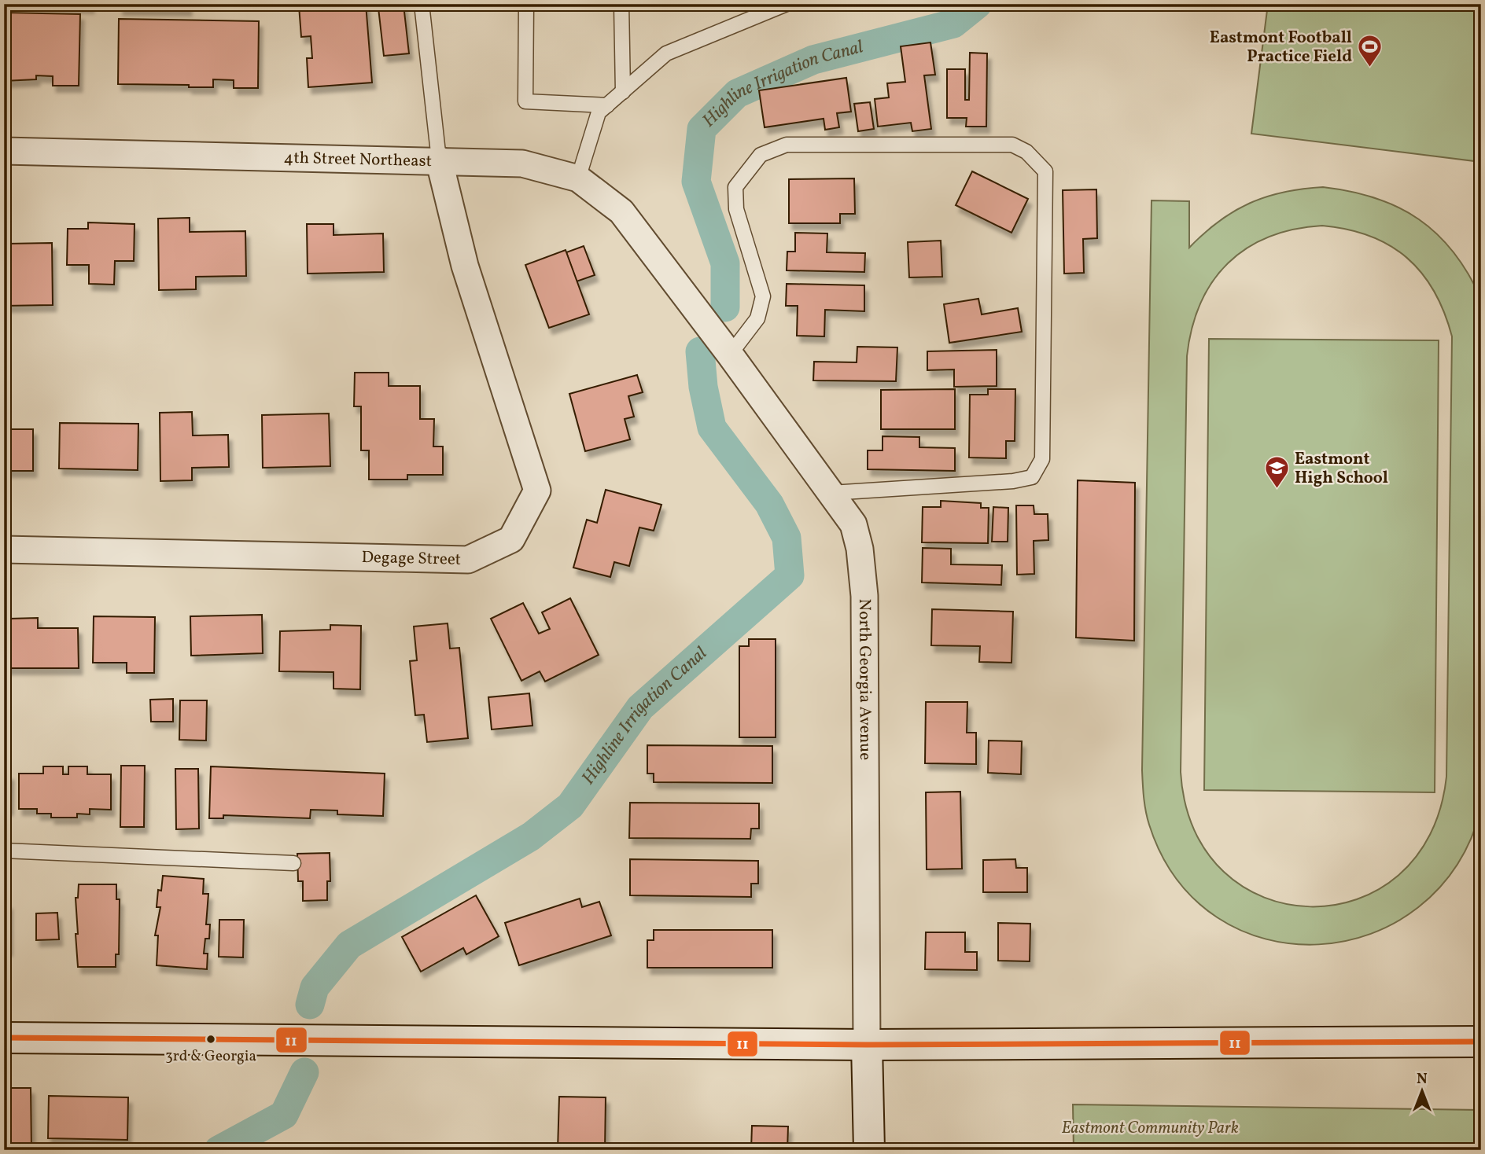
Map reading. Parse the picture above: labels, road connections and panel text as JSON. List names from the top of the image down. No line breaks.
{"streets":{"street":["4th Street Northeast","Degage Street","North Georgia Avenue"]},"crossings":[["4th Street Northeast","Degage Street"],["4th Street Northeast","North Georgia Avenue"]],"water":["Highline Irrigation Canal"],"parks":["Eastmont Community Park"],"places":{"sports":["Eastmont Football Practice Field"],"school or university":["Eastmont High School"],"other":["3rd & Georgia"]},"lines":["transit line 11"],"north":"top"}
